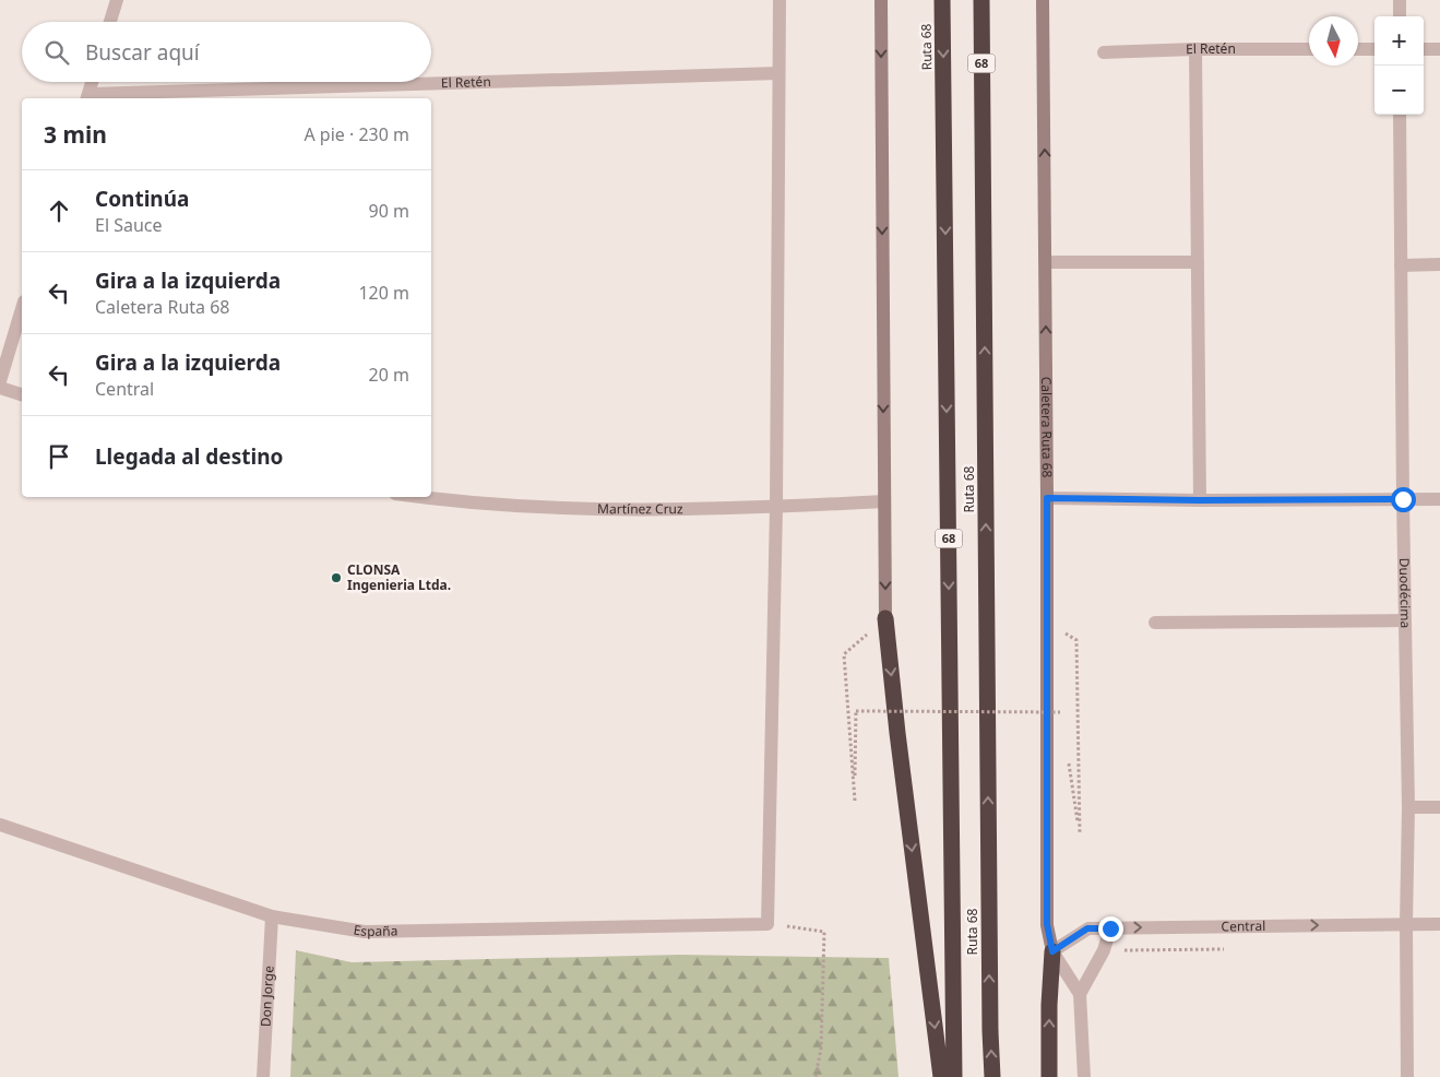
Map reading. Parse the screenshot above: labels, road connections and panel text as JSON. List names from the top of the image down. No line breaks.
{"streets":{"highway":["Ruta 68","68"],"main road":["Caletera Ruta 68"],"street":["El Retén","Martínez Cruz","Duodécima","Central","España","Don Jorge"]},"crossings":[["Caletera Ruta 68","Central"],["Duodécima","Central"],["España","Don Jorge"]],"one_way":["Caletera Ruta 68","Central"],"places":["CLONSA Ingenieria Ltda."],"north":"bottom","page":{"map_buttons":["+","−"],"search":"Buscar aquí","heading":["3 min","A pie · 230 m"],"list":[["Continúa","El Sauce","90 m"],["Gira a la izquierda","Caletera Ruta 68","120 m"],["Gira a la izquierda","Central","20 m"],"Llegada al destino"]}}
